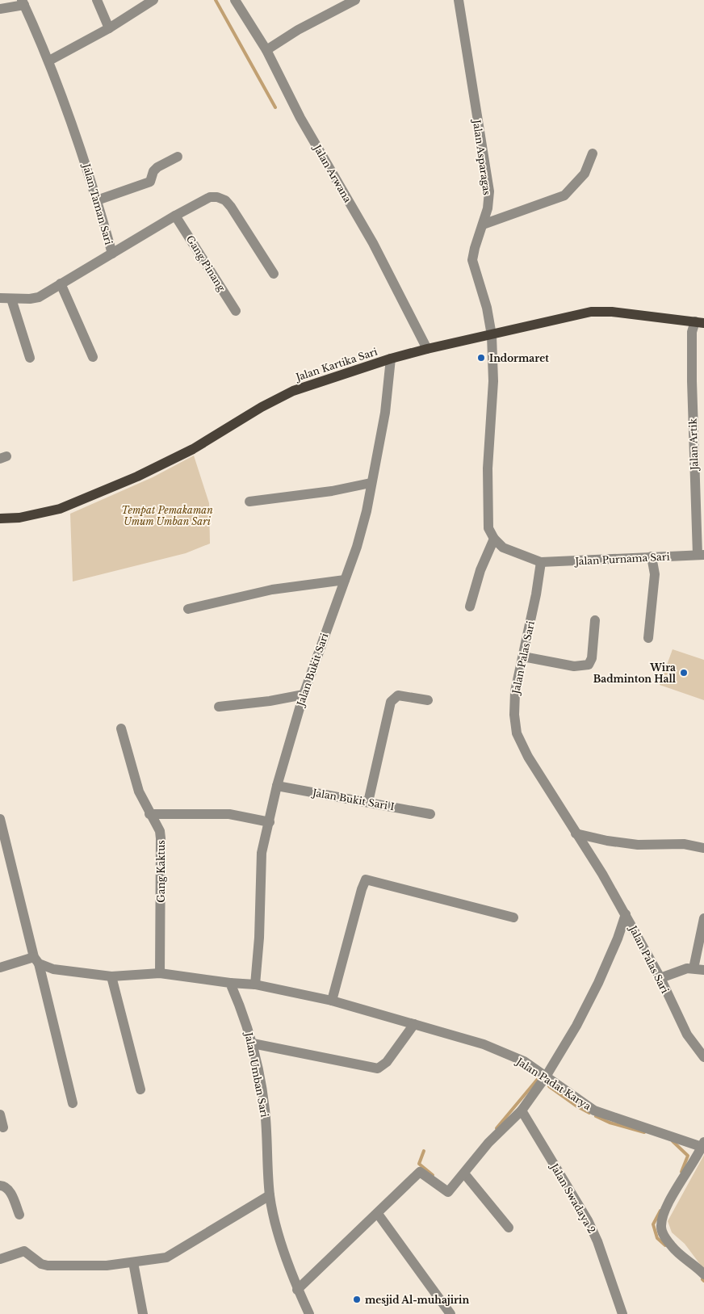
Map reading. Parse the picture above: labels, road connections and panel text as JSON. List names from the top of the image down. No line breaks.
{"streets":{"main road":["Jalan Kartika Sari"],"street":["Jalan Asparagas","Jalan Arwana","Jalan Taman Sari","Gang Pinang","Jalan Artik","Jalan Purnama Sari","Jalan Palas Sari","Jalan Bukit Sari","Jalan Bukit Sari I","Gang Kaktus","Jalan Umban Sari","Jalan Padat Karya","Jalan Swadaya 2"]},"crossings":[["Jalan Asparagas","Jalan Kartika Sari"],["Jalan Arwana","Jalan Kartika Sari"],["Jalan Kartika Sari","Jalan Artik"],["Jalan Kartika Sari","Jalan Bukit Sari"],["Jalan Artik","Jalan Purnama Sari"],["Jalan Purnama Sari","Jalan Palas Sari"],["Jalan Bukit Sari","Jalan Bukit Sari I"],["Jalan Bukit Sari","Jalan Padat Karya"],["Jalan Umban Sari","Jalan Padat Karya"]],"parks":["Tempat Pemakaman Umum Umban Sari"],"places":["Indormaret","Wira Badminton Hall","mesjid Al-muhajirin"]}
